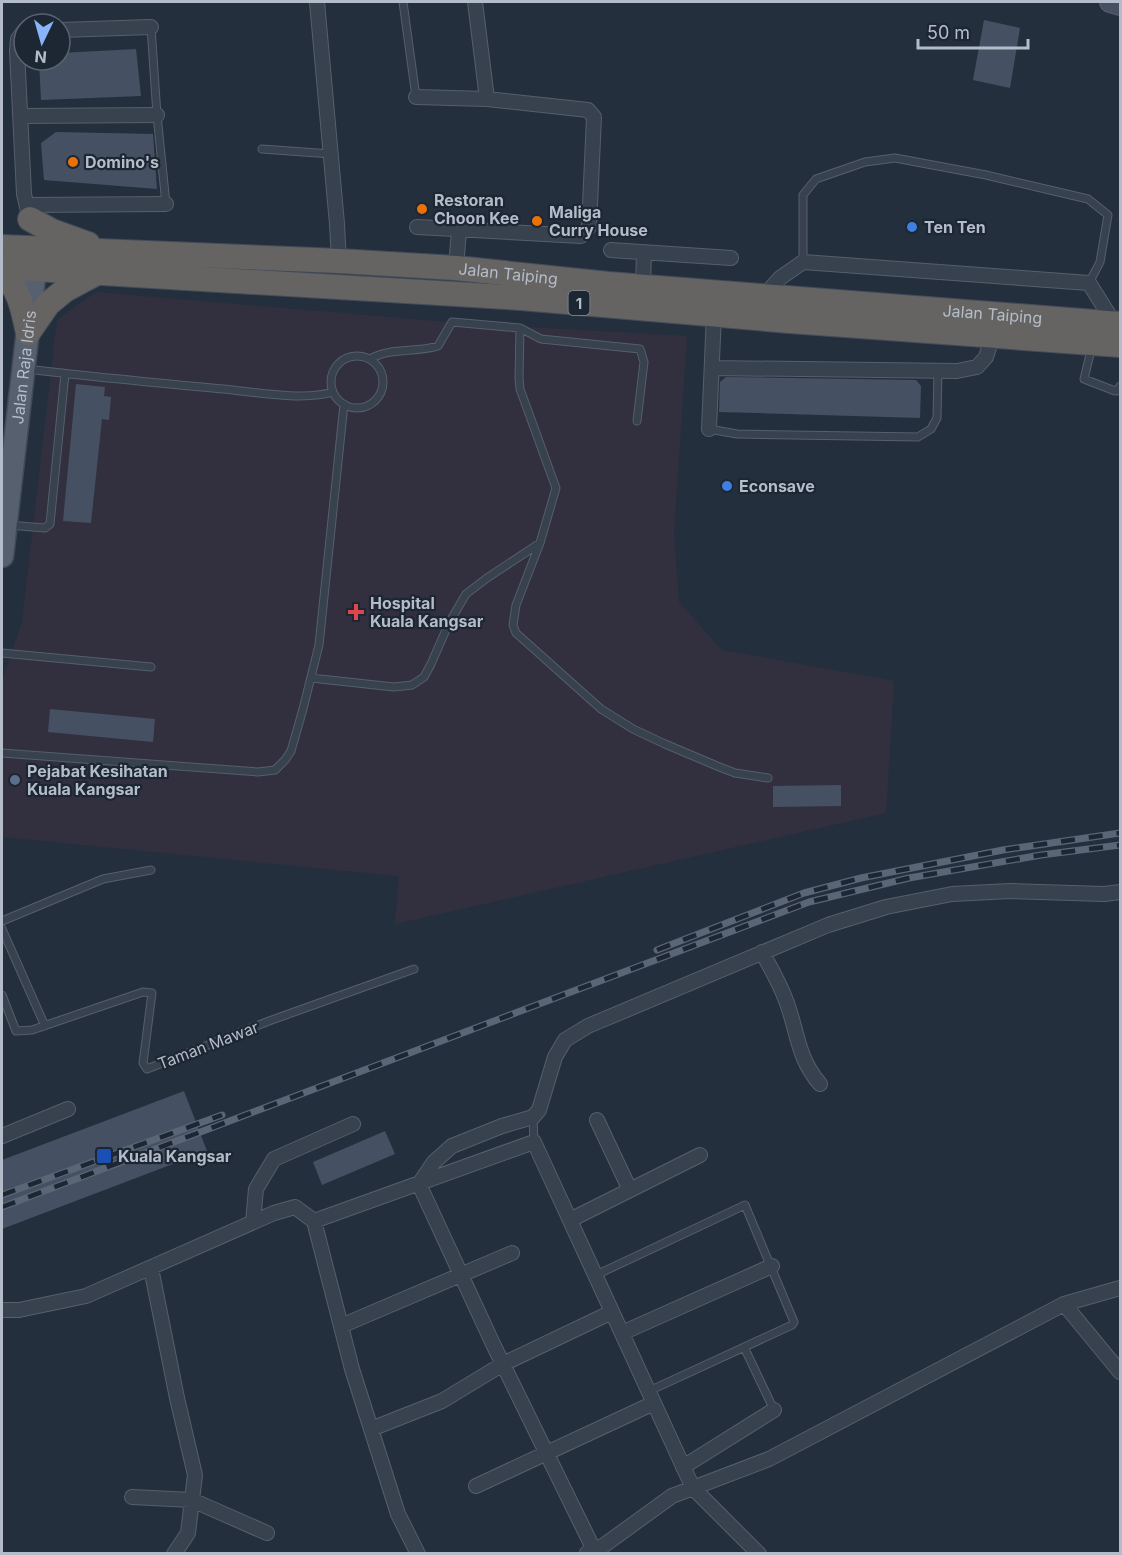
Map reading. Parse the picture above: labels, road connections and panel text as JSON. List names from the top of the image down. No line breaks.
{"streets":{"highway":["Jalan Taiping","1"],"main road":["Jalan Raja Idris"],"lane":["Taman Mawar"]},"crossings":[["Jalan Taiping","Jalan Raja Idris"]],"places":{"other":["Domino's","Restoran Choon Kee","Maliga Curry House","Ten Ten","Econsave","Pejabat Kesihatan Kuala Kangsar"],"health":["Hospital Kuala Kangsar"],"transit":["Kuala Kangsar"]},"scale_bar":"50 m","north":"bottom"}
